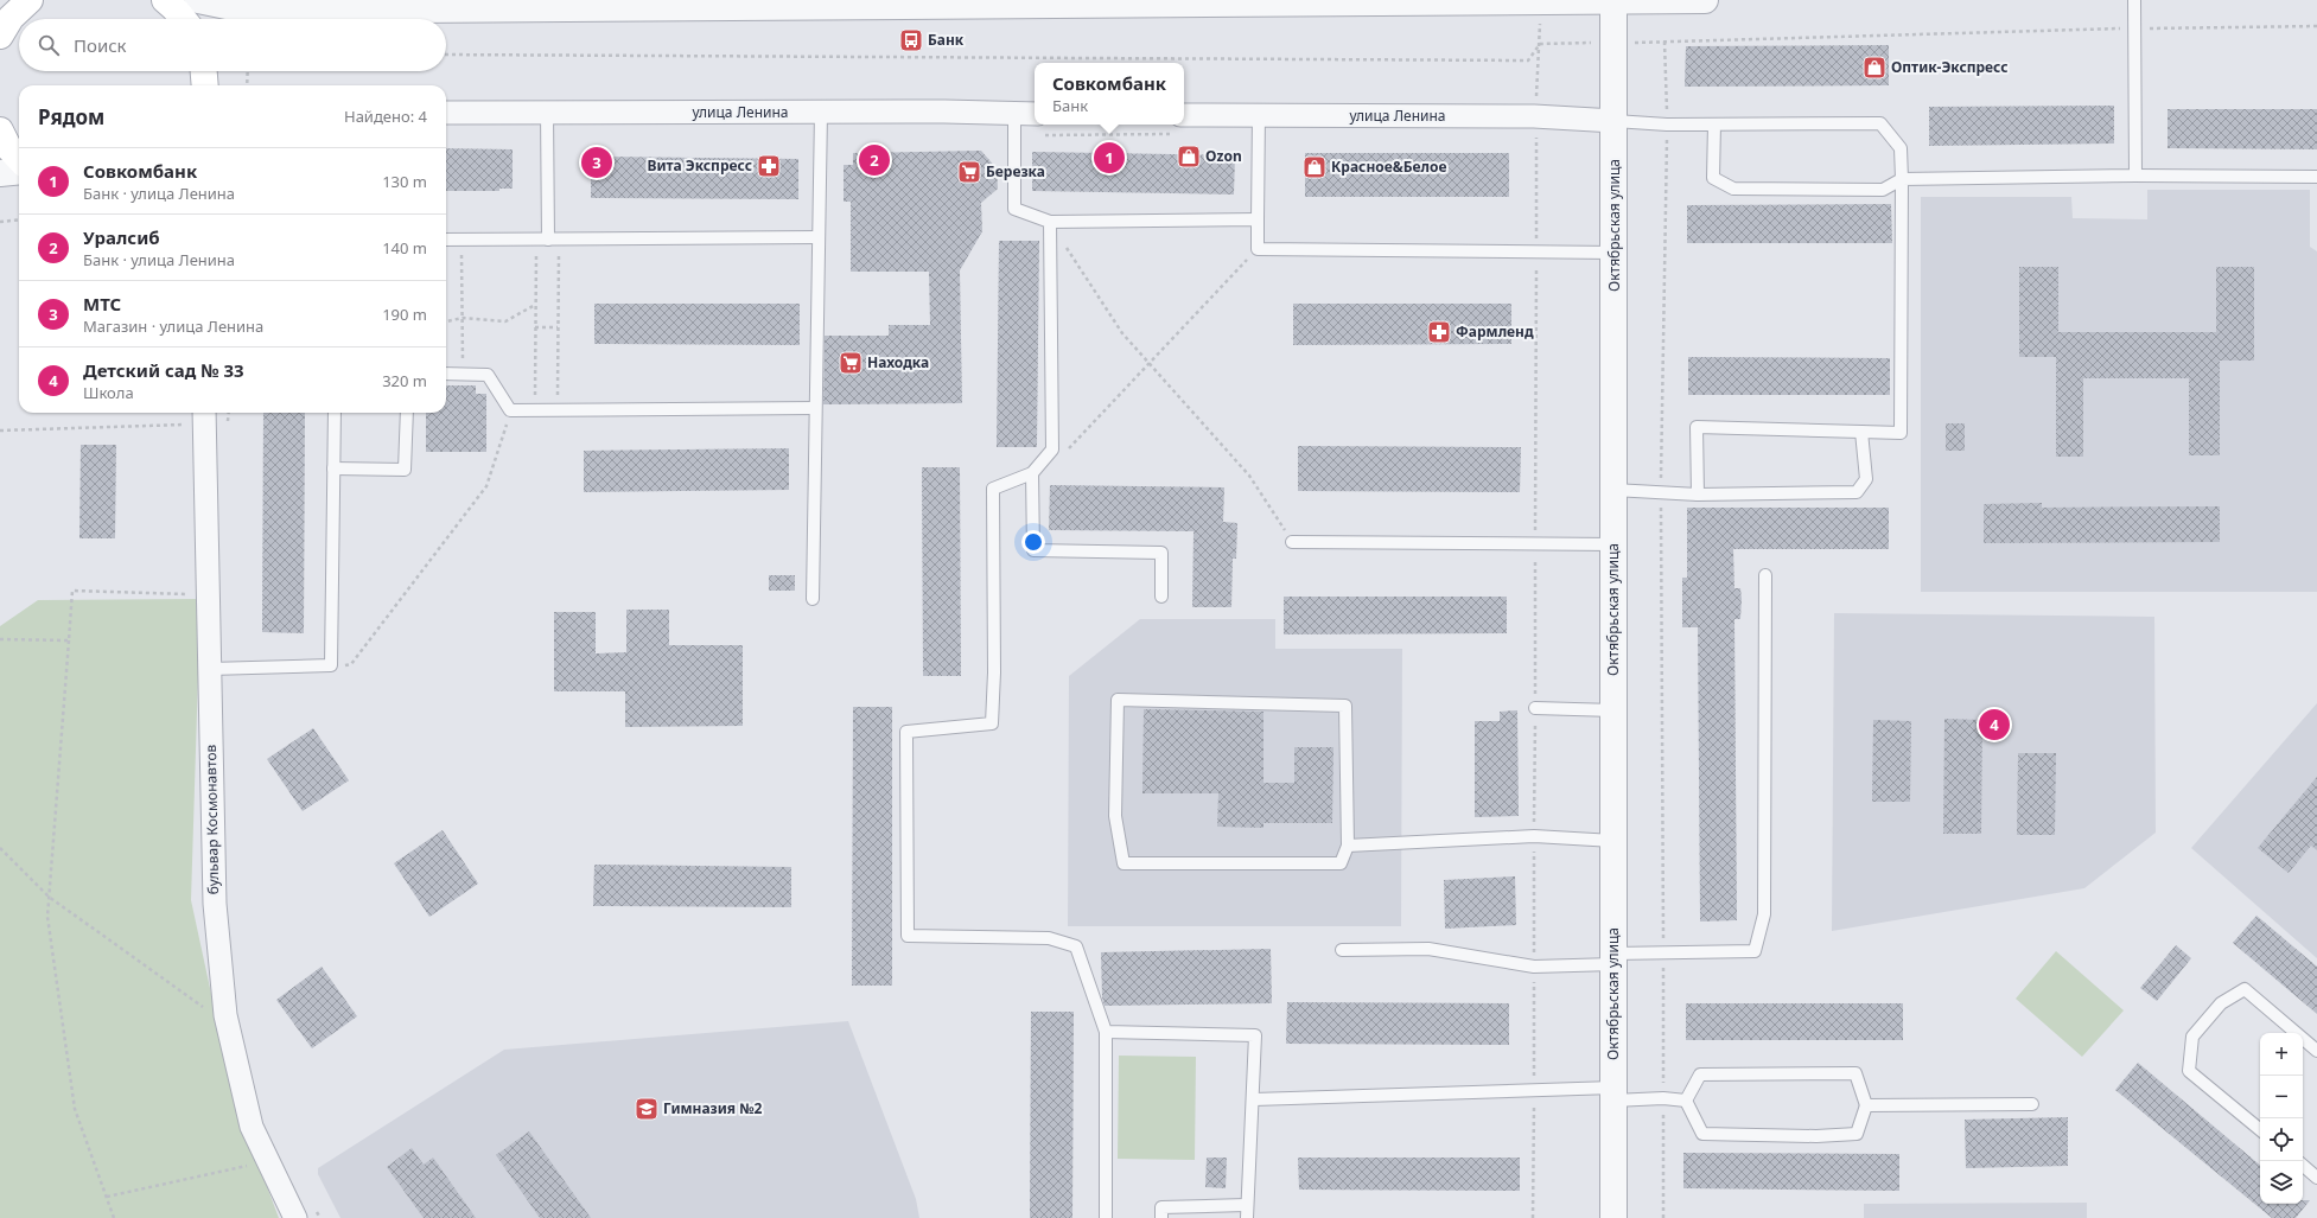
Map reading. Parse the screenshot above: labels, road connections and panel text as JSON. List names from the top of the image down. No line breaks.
{"streets":{"street":["улица Ленина","Октябрьская улица","бульвар Космонавтов"]},"crossings":[["улица Ленина","Октябрьская улица"]],"places":{"bus stop":["Банк"],"shop":["Оптик-Экспресс","Ozon","Красное&Белое"],"pharmacy":["Вита Экспресс","Фармленд"],"supermarket":["Березка","Находка"],"school or university":["Гимназия №2"]},"page":{"search":"Поиск","popup":["Совкомбанк","Банк"],"heading":["Рядом","Найдено: 4"],"pins":["1","2","3","4"],"list":[{"mark":"1","name":"Совкомбанк","note":"Банк · улица Ленина","value":"130 m"},{"mark":"2","name":"Уралсиб","note":"Банк · улица Ленина","value":"140 m"},{"mark":"3","name":"МТС","note":"Магазин · улица Ленина","value":"190 m"},{"mark":"4","name":"Детский сад № 33","note":"Школа","value":"320 m"}],"map_buttons":["+","−"]}}
